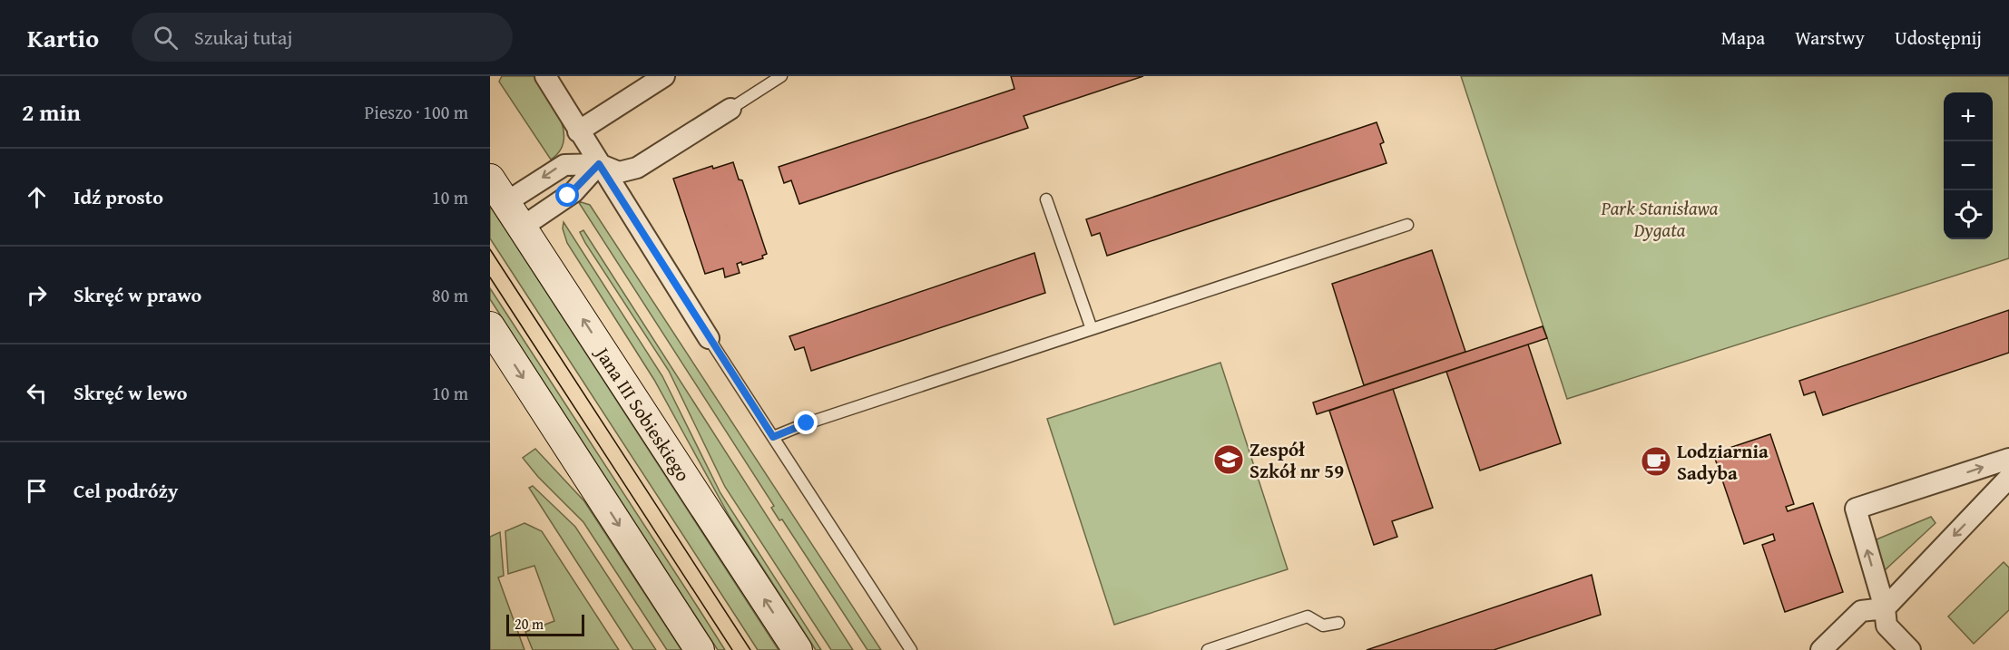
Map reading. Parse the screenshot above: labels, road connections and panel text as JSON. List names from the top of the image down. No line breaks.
{"streets":{"main road":["Jana III Sobieskiego"]},"parks":["Park Stanisława Dygata"],"places":{"school or university":["Zespół Szkół nr 59"],"cafe":["Lodziarnia Sadyba"]},"scale_bar":"20 m","page":{"header":"Kartio","search":"Szukaj tutaj","nav":["Mapa","Warstwy","Udostępnij"],"heading":["2 min","Pieszo · 100 m"],"map_buttons":["+","−"],"list":[["Idź prosto","10 m"],["Skręć w prawo","80 m"],["Skręć w lewo","10 m"],"Cel podróży"],"scale":"20 m"}}
